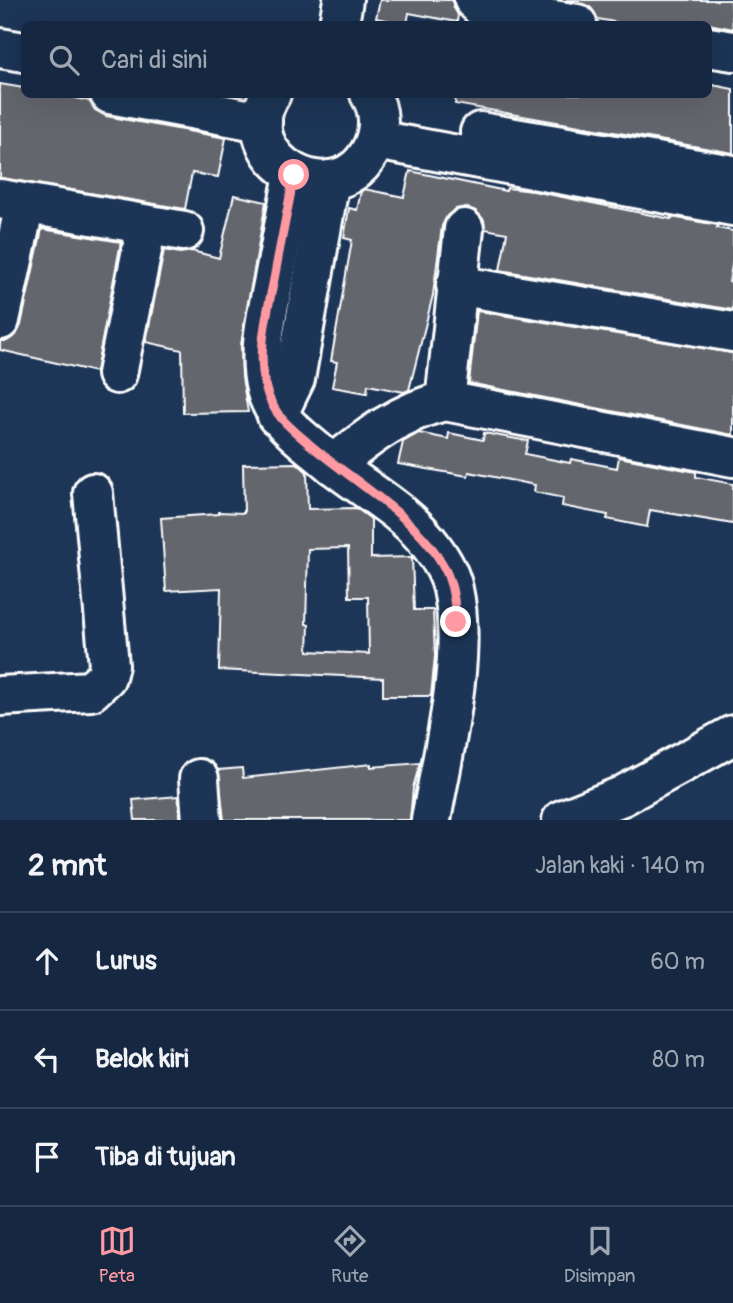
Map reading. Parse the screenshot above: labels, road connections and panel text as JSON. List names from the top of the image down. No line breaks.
{"page":{"search":"Cari di sini","heading":["2 mnt","Jalan kaki · 140 m"],"list":[["Lurus","60 m"],["Belok kiri","80 m"],"Tiba di tujuan"],"nav":["Peta","Rute","Disimpan"]}}
